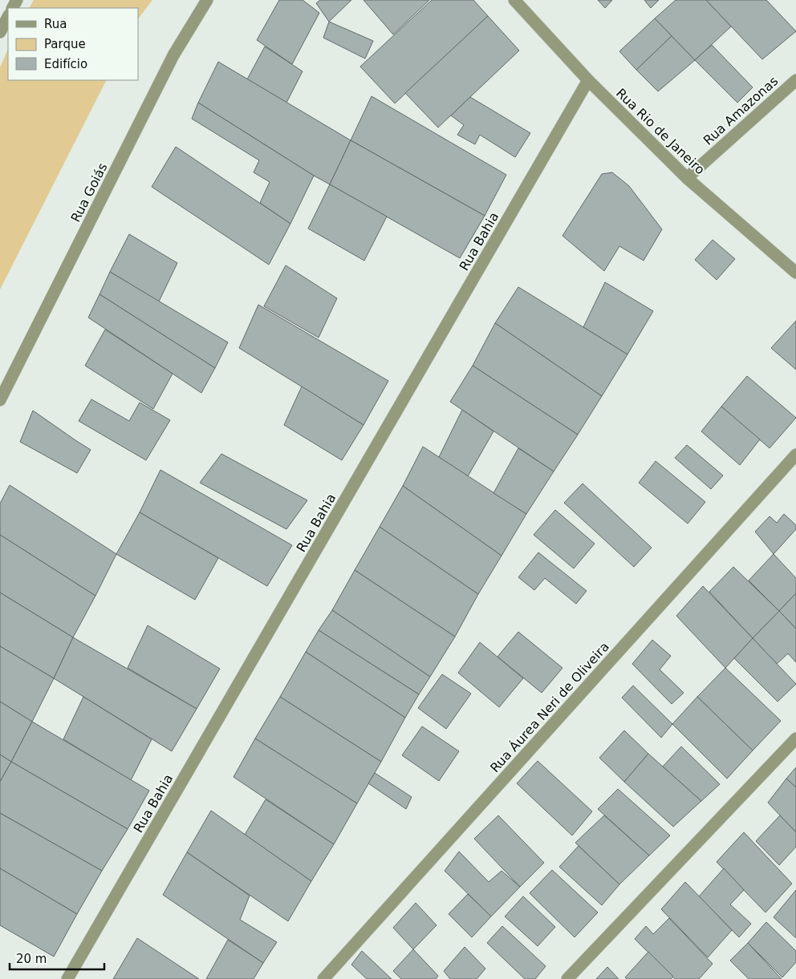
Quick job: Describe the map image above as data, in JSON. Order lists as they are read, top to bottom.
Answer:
{
  "streets": {
    "street": [
      "Rua Amazonas",
      "Rua Rio de Janeiro",
      "Rua Goiás",
      "Rua Bahia",
      "Rua Áurea Neri de Oliveira"
    ]
  },
  "crossings": [
    ["Rua Amazonas", "Rua Rio de Janeiro"],
    ["Rua Rio de Janeiro", "Rua Bahia"]
  ],
  "legend": ["Rua", "Parque", "Edifício"],
  "scale_bar": "20 m"
}
